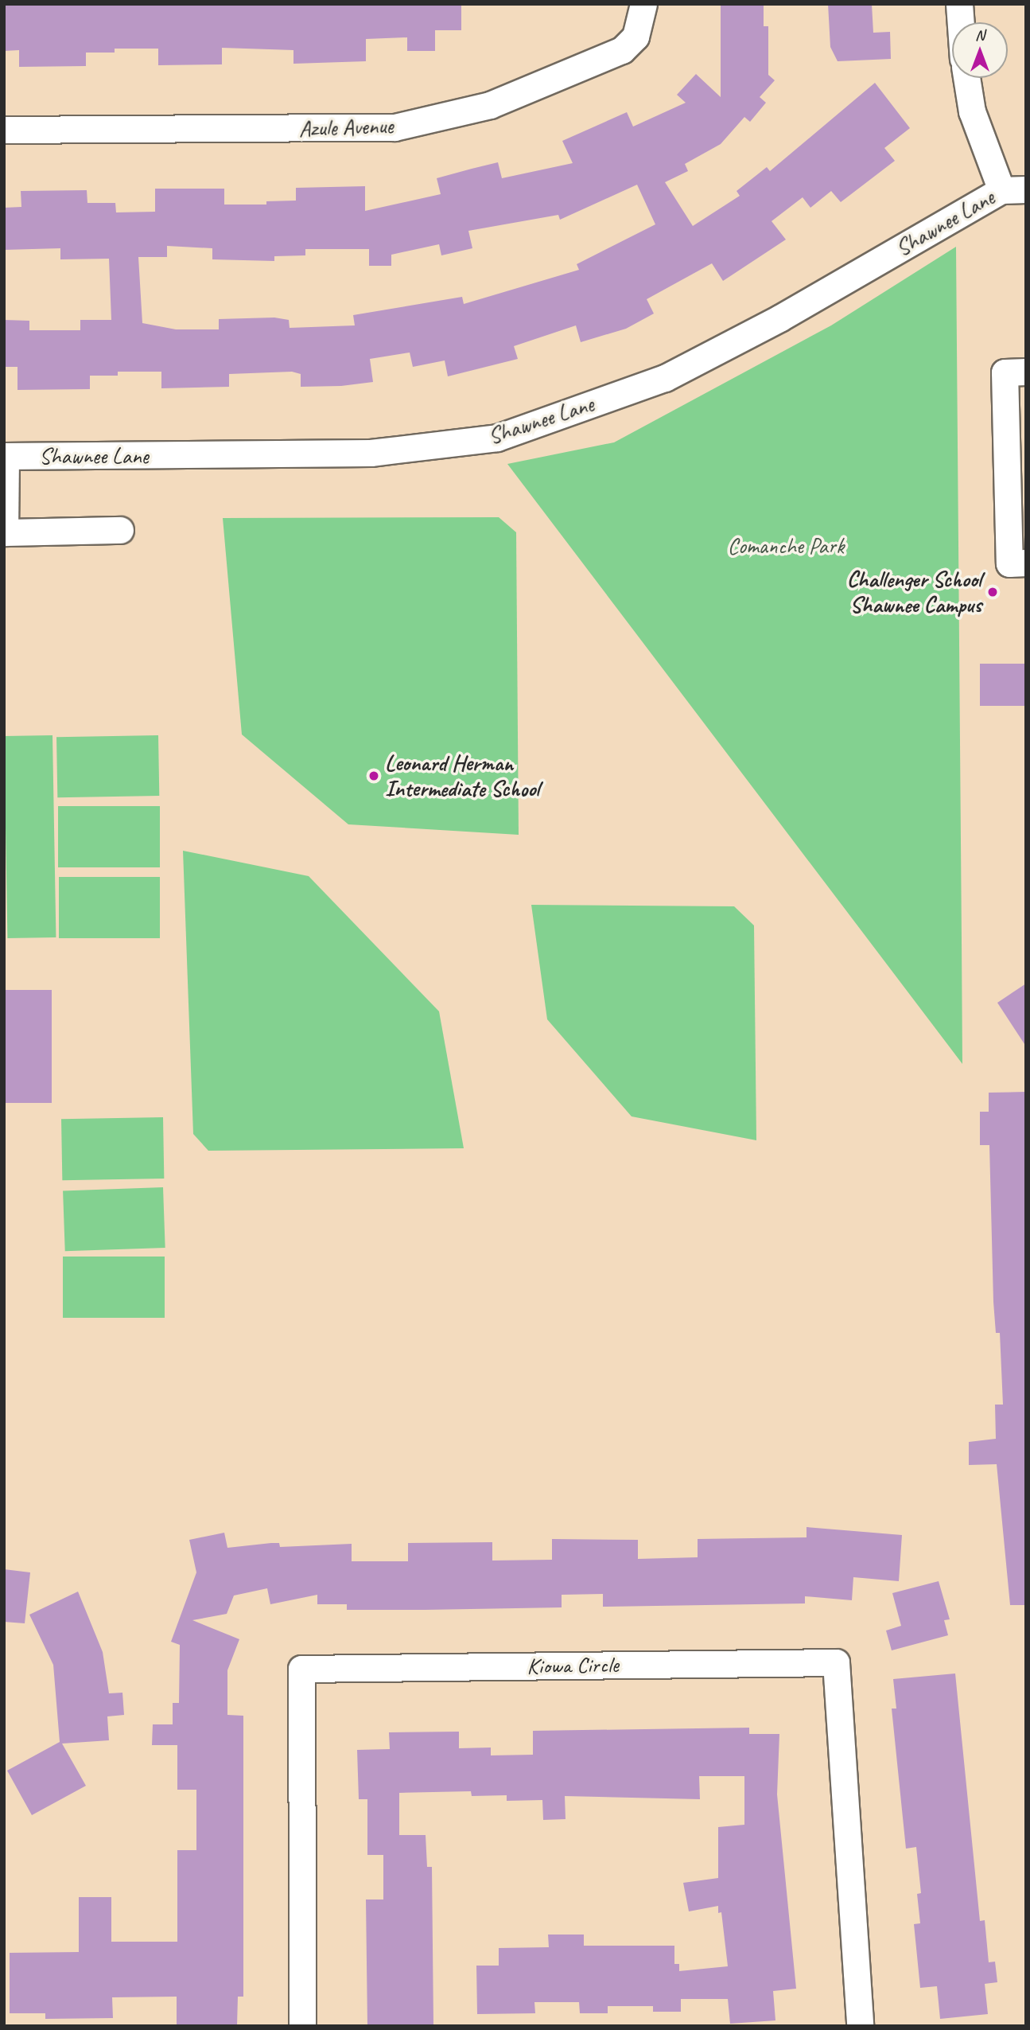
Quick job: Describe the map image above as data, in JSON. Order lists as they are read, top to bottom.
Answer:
{
  "streets": {
    "street": ["Azule Avenue", "Shawnee Lane", "Kiowa Circle"]
  },
  "parks": ["Comanche Park"],
  "places": ["Challenger School Shawnee Campus", "Leonard Herman Intermediate School"],
  "north": "top"
}
